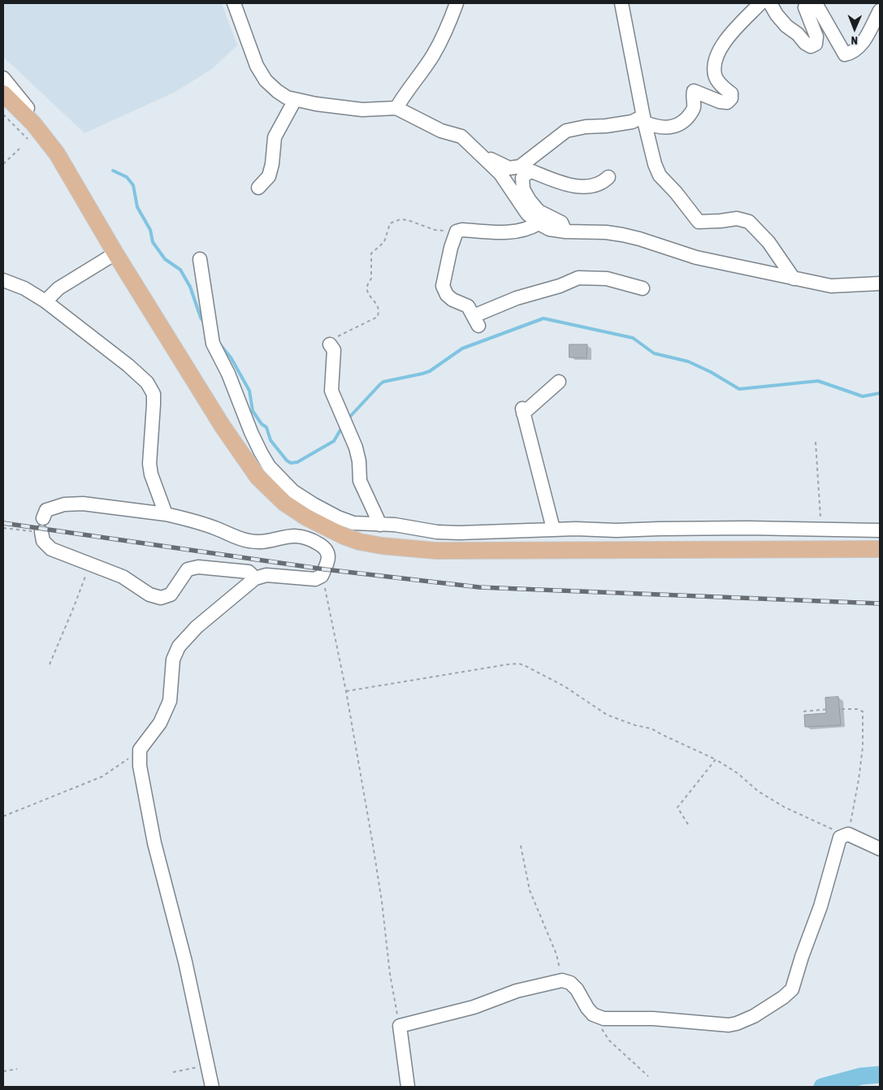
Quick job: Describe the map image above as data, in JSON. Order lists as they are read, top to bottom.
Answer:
{
  "north": "bottom"
}
